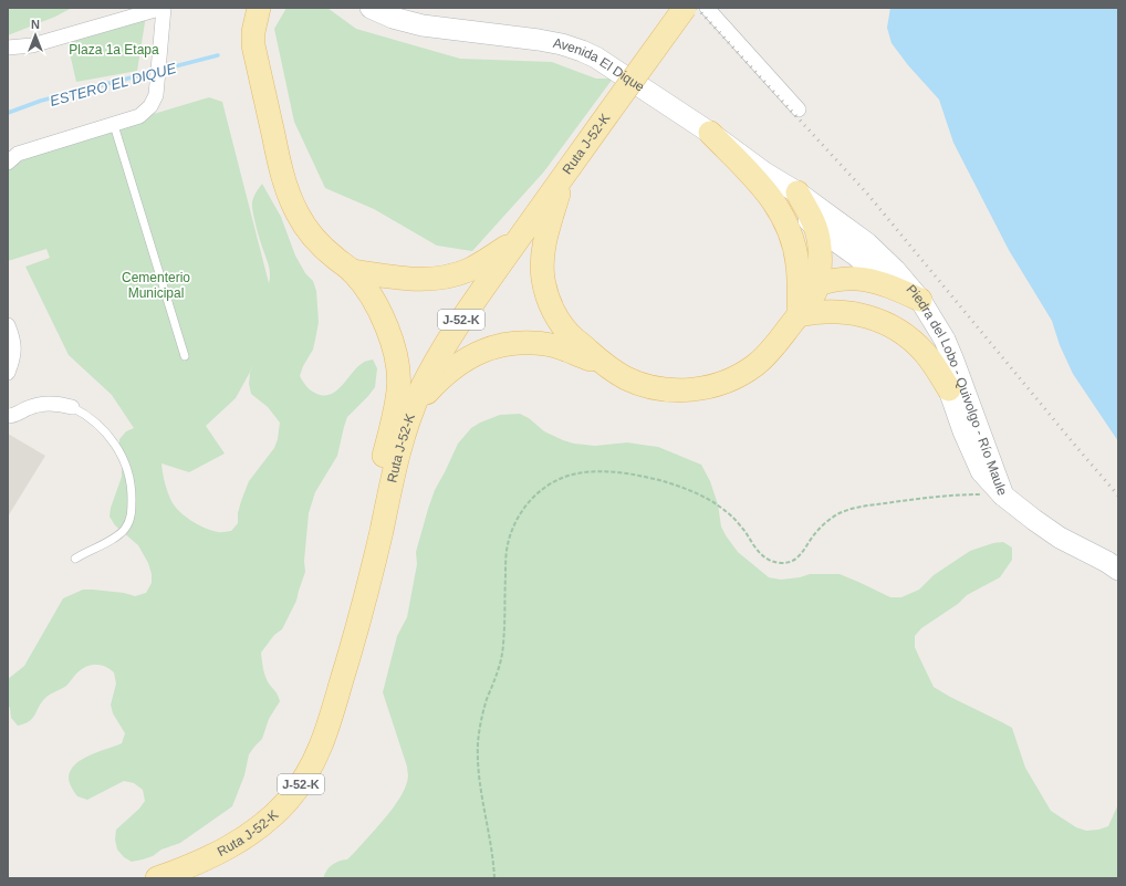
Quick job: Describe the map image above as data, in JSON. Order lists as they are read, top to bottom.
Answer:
{
  "streets": {
    "main road": ["Ruta J-52-K", "J-52-K"],
    "street": ["Avenida El Dique", "Piedra del Lobo - Quivolgo - Río Maule"]
  },
  "crossings": [
    ["Avenida El Dique", "Piedra del Lobo - Quivolgo - Río Maule"]
  ],
  "water": ["ESTERO EL DIQUE"],
  "parks": ["Plaza 1a Etapa", "Cementerio Municipal"],
  "north": "top"
}
